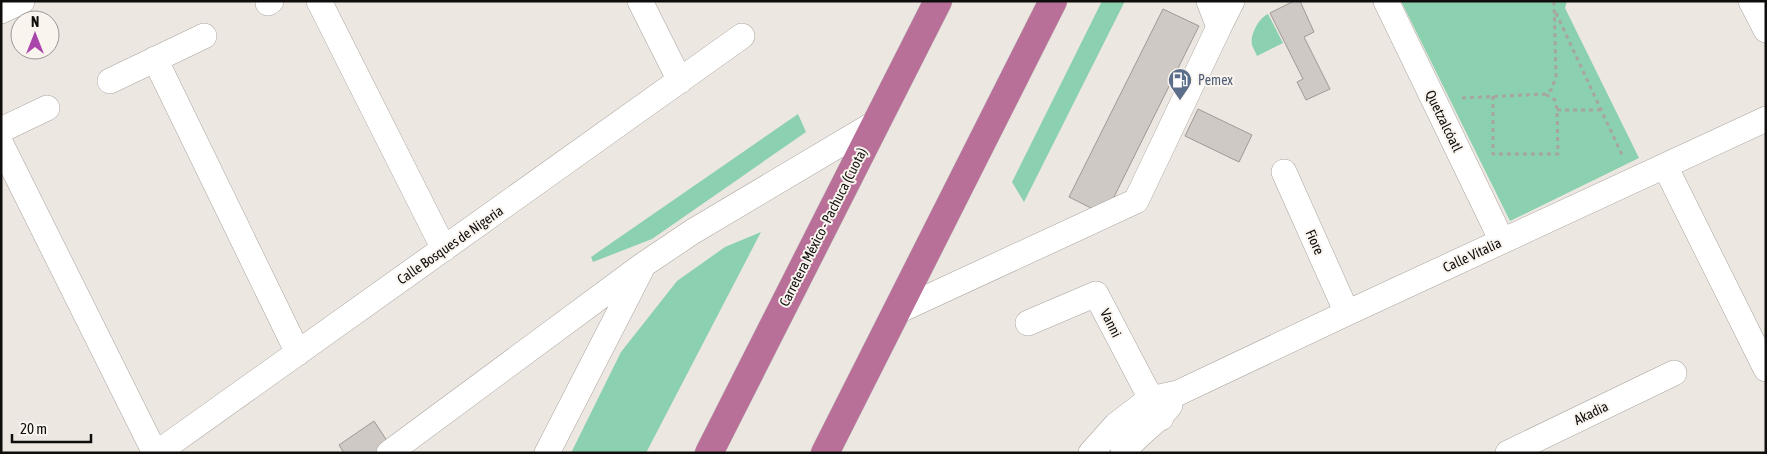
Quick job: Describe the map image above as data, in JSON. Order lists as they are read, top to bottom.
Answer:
{
  "streets": {
    "highway": ["Carretera México - Pachuca (Cuota)"],
    "street": [
      "Quetzalcóatl",
      "Fiore",
      "Calle Bosques de Nigeria",
      "Calle Vitalia",
      "Vanni",
      "Akadia"
    ]
  },
  "crossings": [
    ["Quetzalcóatl", "Calle Vitalia"],
    ["Fiore", "Calle Vitalia"],
    ["Calle Vitalia", "Vanni"]
  ],
  "places": {
    "fuel station": ["Pemex"]
  },
  "scale_bar": "20 m",
  "north": "top"
}
